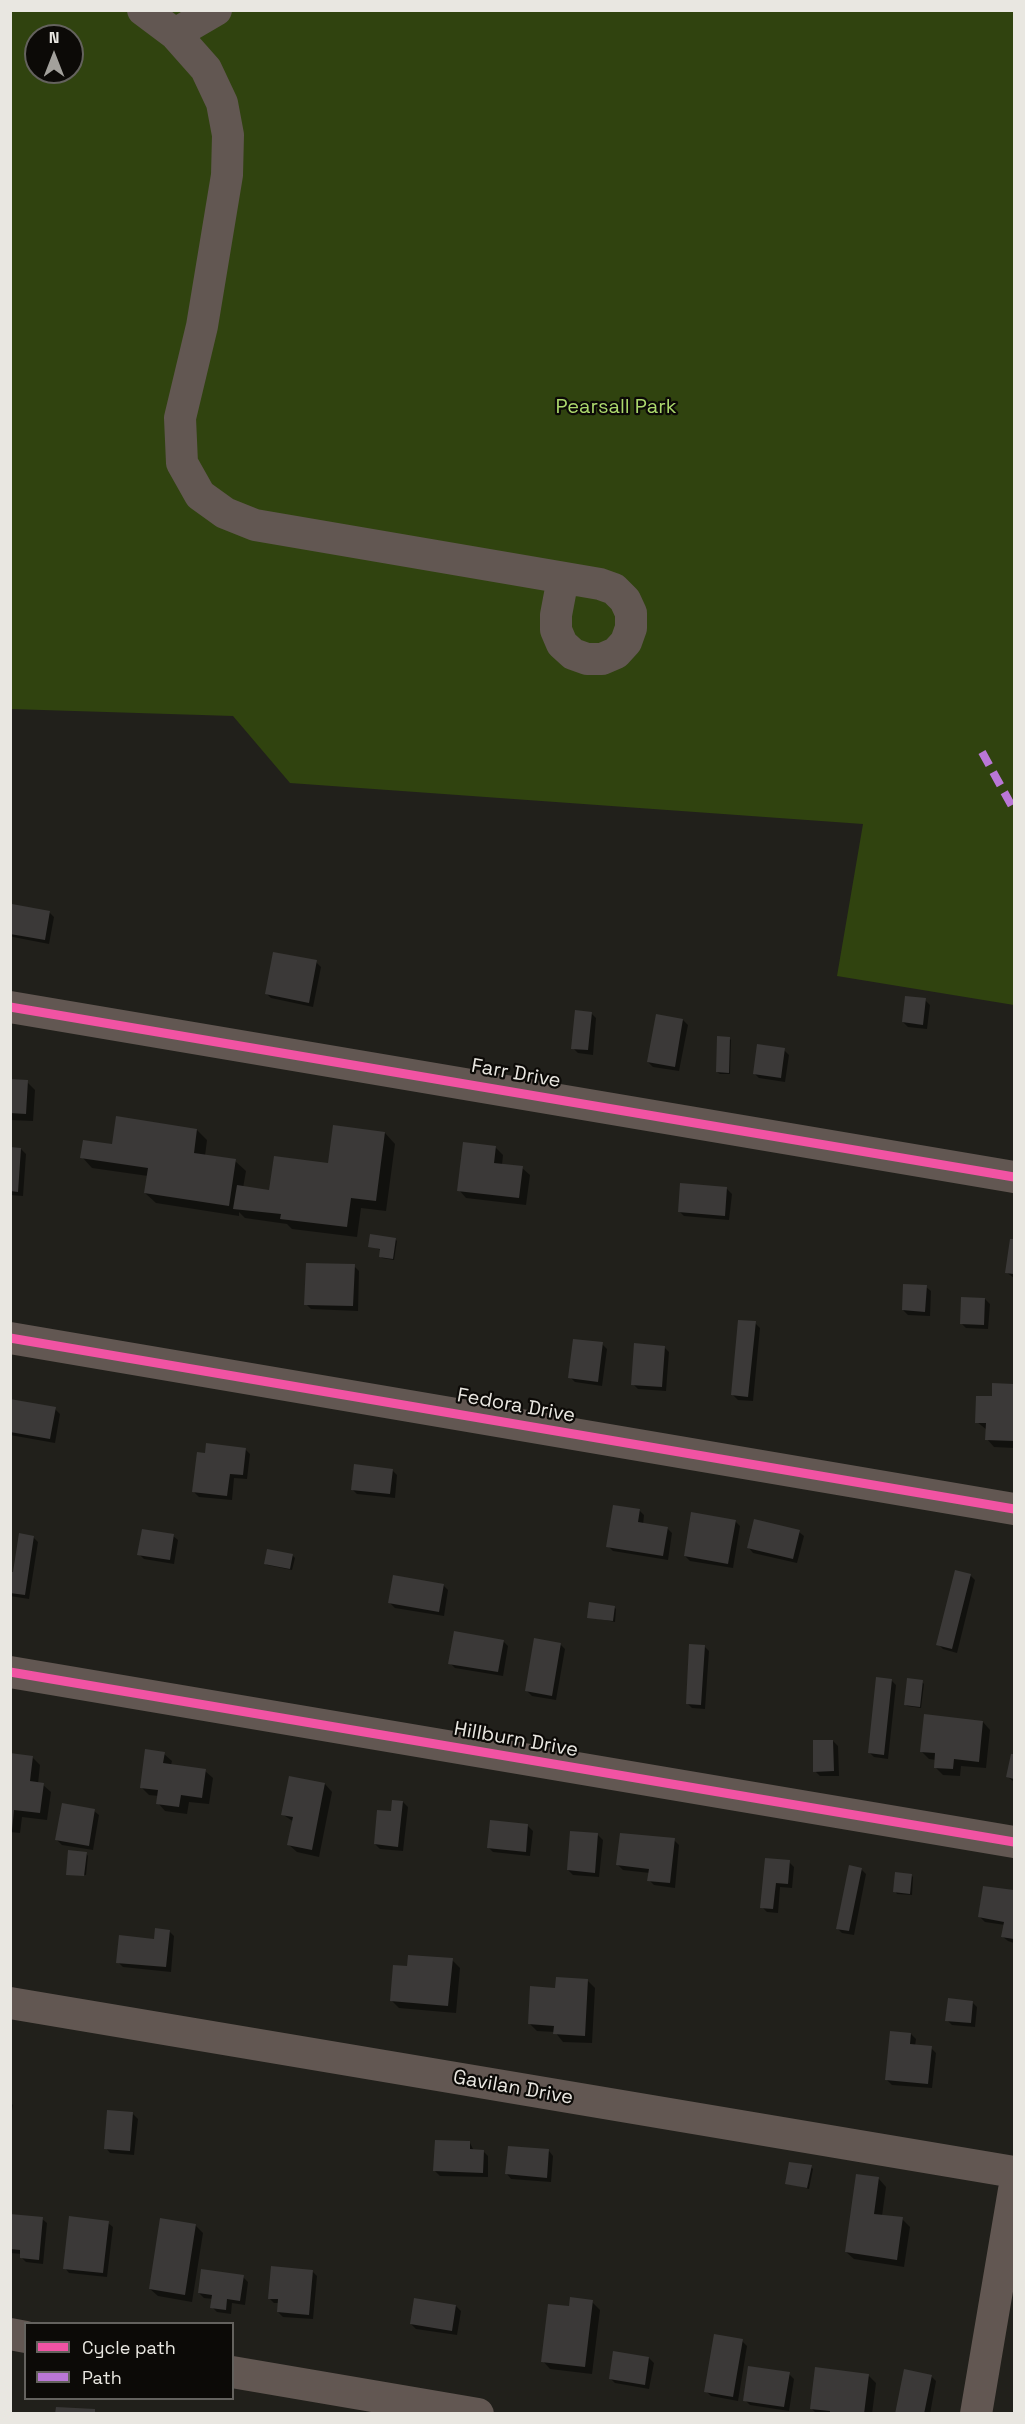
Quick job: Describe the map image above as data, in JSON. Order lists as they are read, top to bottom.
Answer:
{
  "streets": {
    "street": [
      "Farr Drive",
      "Fedora Drive",
      "Hillburn Drive",
      "Gavilan Drive"
    ]
  },
  "parks": ["Pearsall Park"],
  "legend": ["Cycle path", "Path"],
  "north": "top"
}
